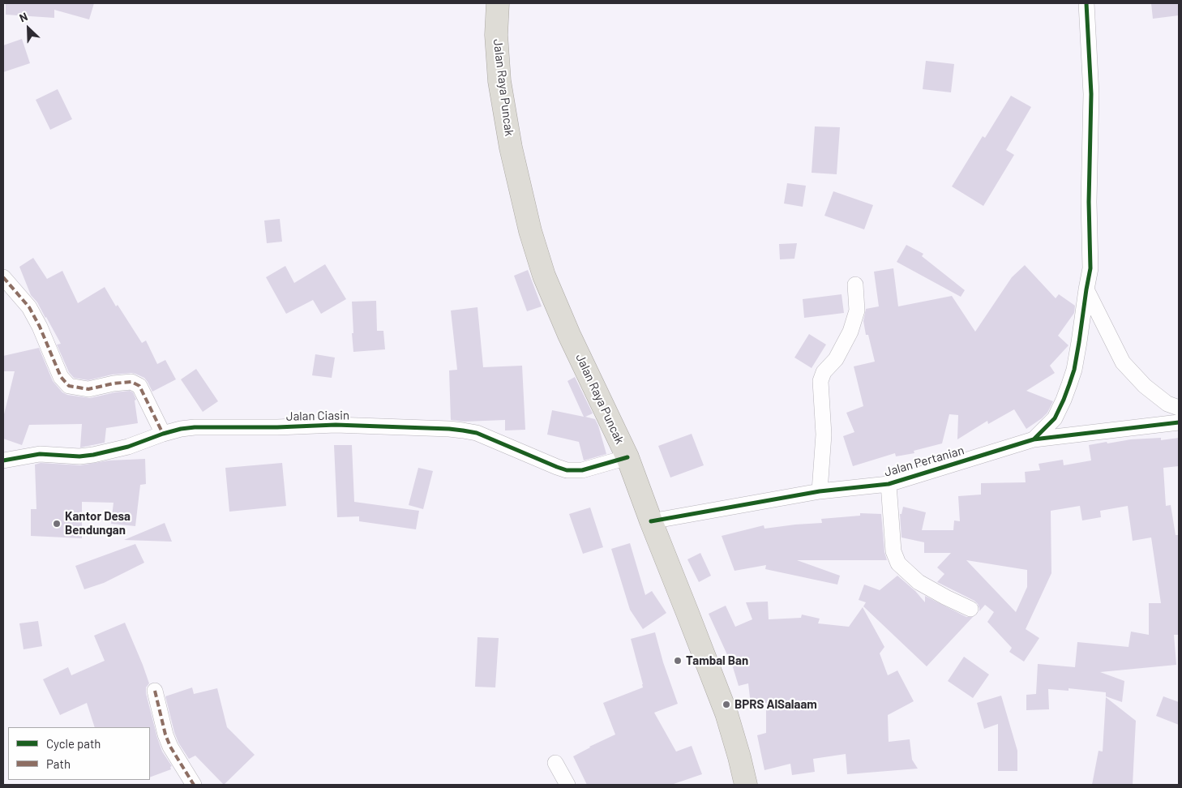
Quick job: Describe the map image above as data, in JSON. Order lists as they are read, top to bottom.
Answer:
{
  "streets": {
    "highway": ["Jalan Raya Puncak"],
    "street": ["Jalan Ciasin", "Jalan Pertanian"]
  },
  "crossings": [
    ["Jalan Raya Puncak", "Jalan Ciasin"],
    ["Jalan Raya Puncak", "Jalan Pertanian"]
  ],
  "places": ["Kantor Desa Bendungan", "Tambal Ban", "BPRS AlSalaam"],
  "legend": ["Cycle path", "Path"],
  "north": "top left"
}
